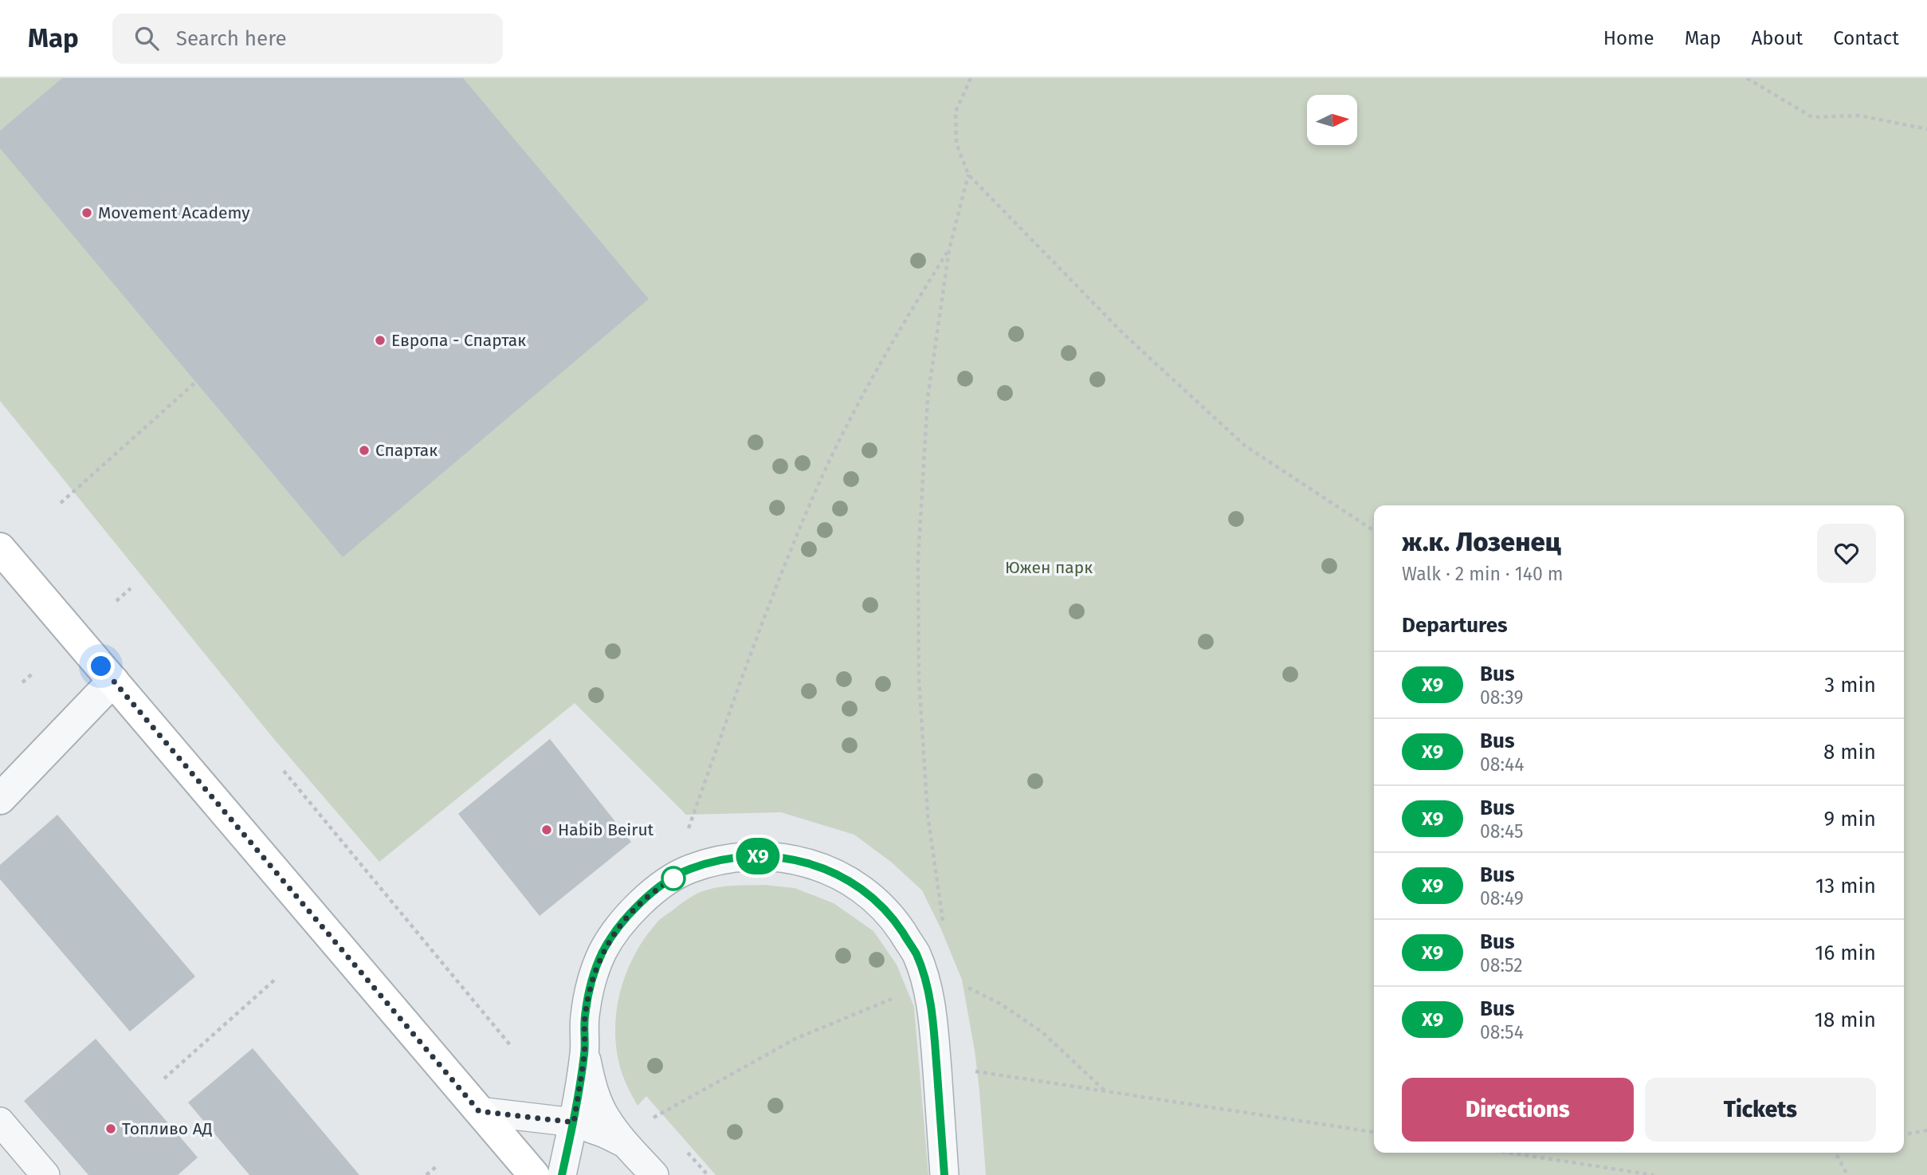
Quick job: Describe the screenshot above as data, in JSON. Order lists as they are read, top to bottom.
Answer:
{
  "parks": ["Южен парк"],
  "places": [
    "Movement Academy",
    "Европа - Спартак",
    "Спартак",
    "Habib Beirut",
    "Топливо АД"
  ],
  "lines": ["bus line Х9"],
  "north": "right",
  "page": {
    "header": "Map",
    "search": "Search here",
    "nav": [
      "Home",
      "Map",
      "About",
      "Contact"
    ],
    "on_map": "Х9",
    "heading": [
      ["ж.к. Лозенец", "Walk · 2 min · 140 m"],
      "Departures"
    ],
    "list": [
      {
        "mark": "Х9",
        "name": "Bus",
        "note": "08:39",
        "value": "3 min"
      },
      {
        "mark": "Х9",
        "name": "Bus",
        "note": "08:44",
        "value": "8 min"
      },
      {
        "mark": "Х9",
        "name": "Bus",
        "note": "08:45",
        "value": "9 min"
      },
      {
        "mark": "Х9",
        "name": "Bus",
        "note": "08:49",
        "value": "13 min"
      },
      {
        "mark": "Х9",
        "name": "Bus",
        "note": "08:52",
        "value": "16 min"
      },
      {
        "mark": "Х9",
        "name": "Bus",
        "note": "08:54",
        "value": "18 min"
      }
    ],
    "buttons": ["Directions", "Tickets"]
  }
}
